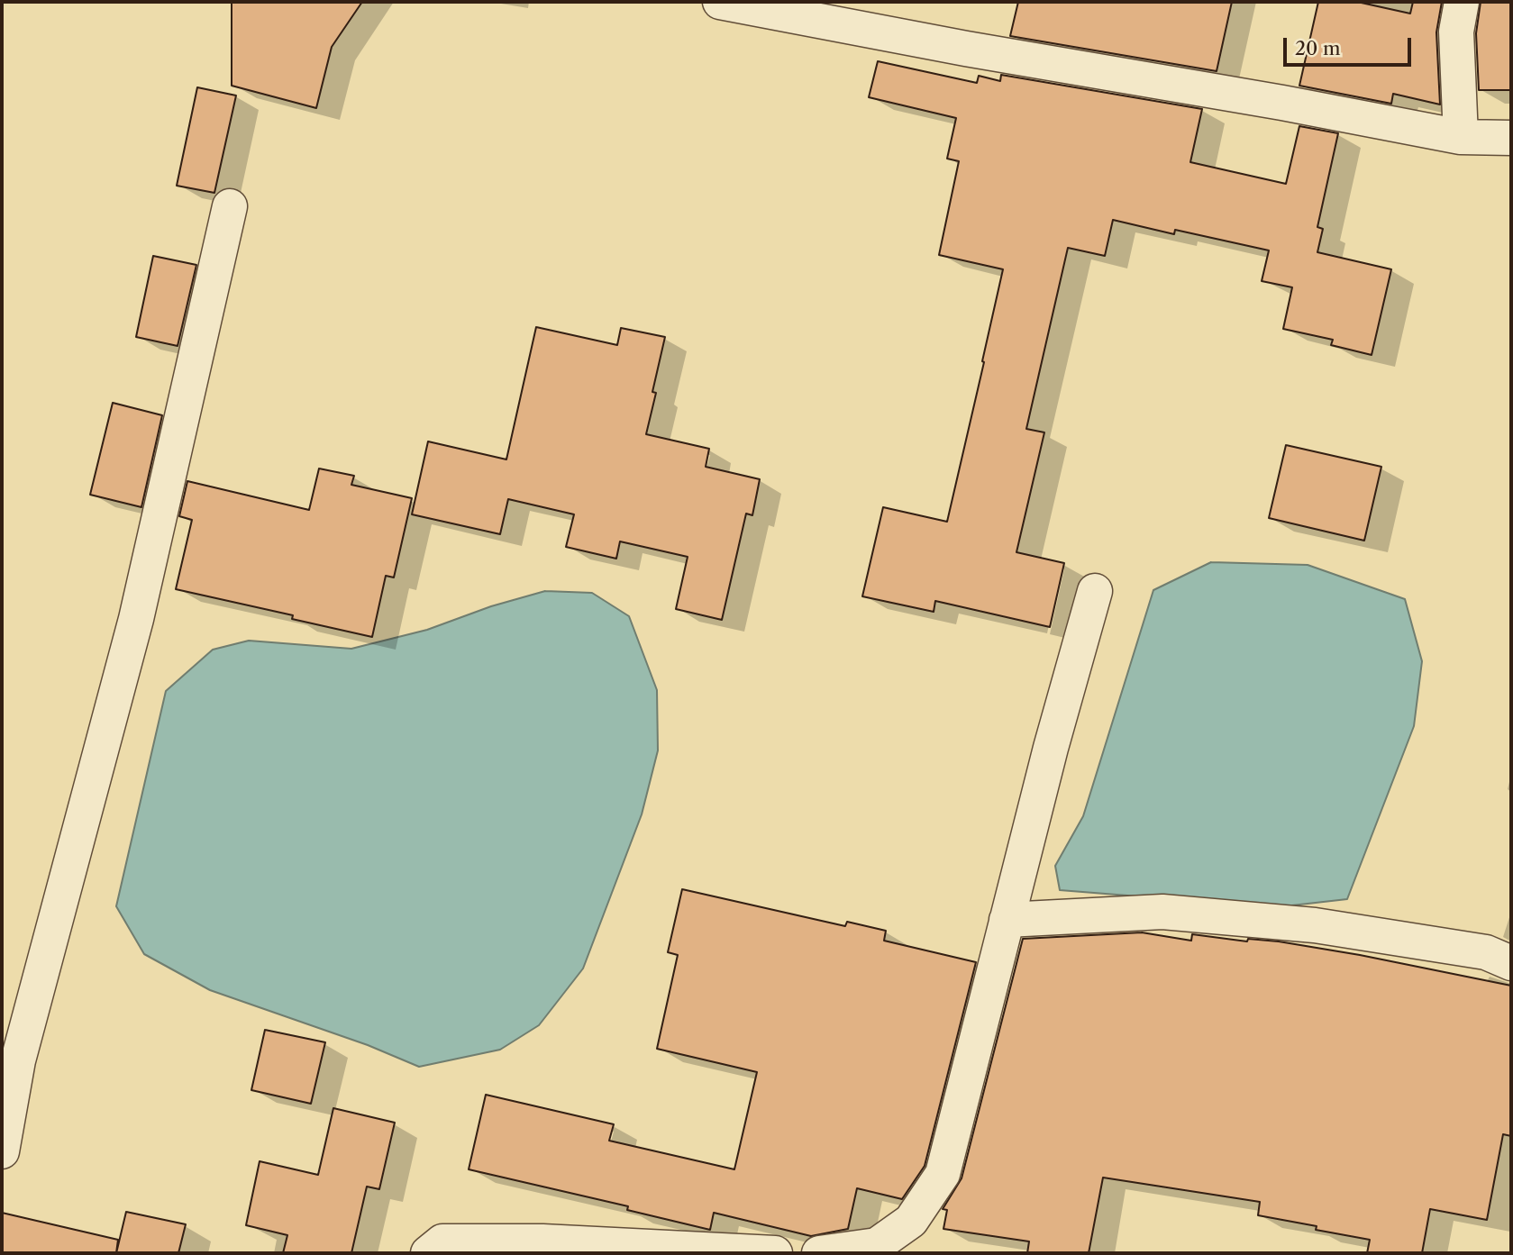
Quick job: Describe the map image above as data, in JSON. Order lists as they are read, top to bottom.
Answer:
{
  "scale_bar": "20 m"
}
